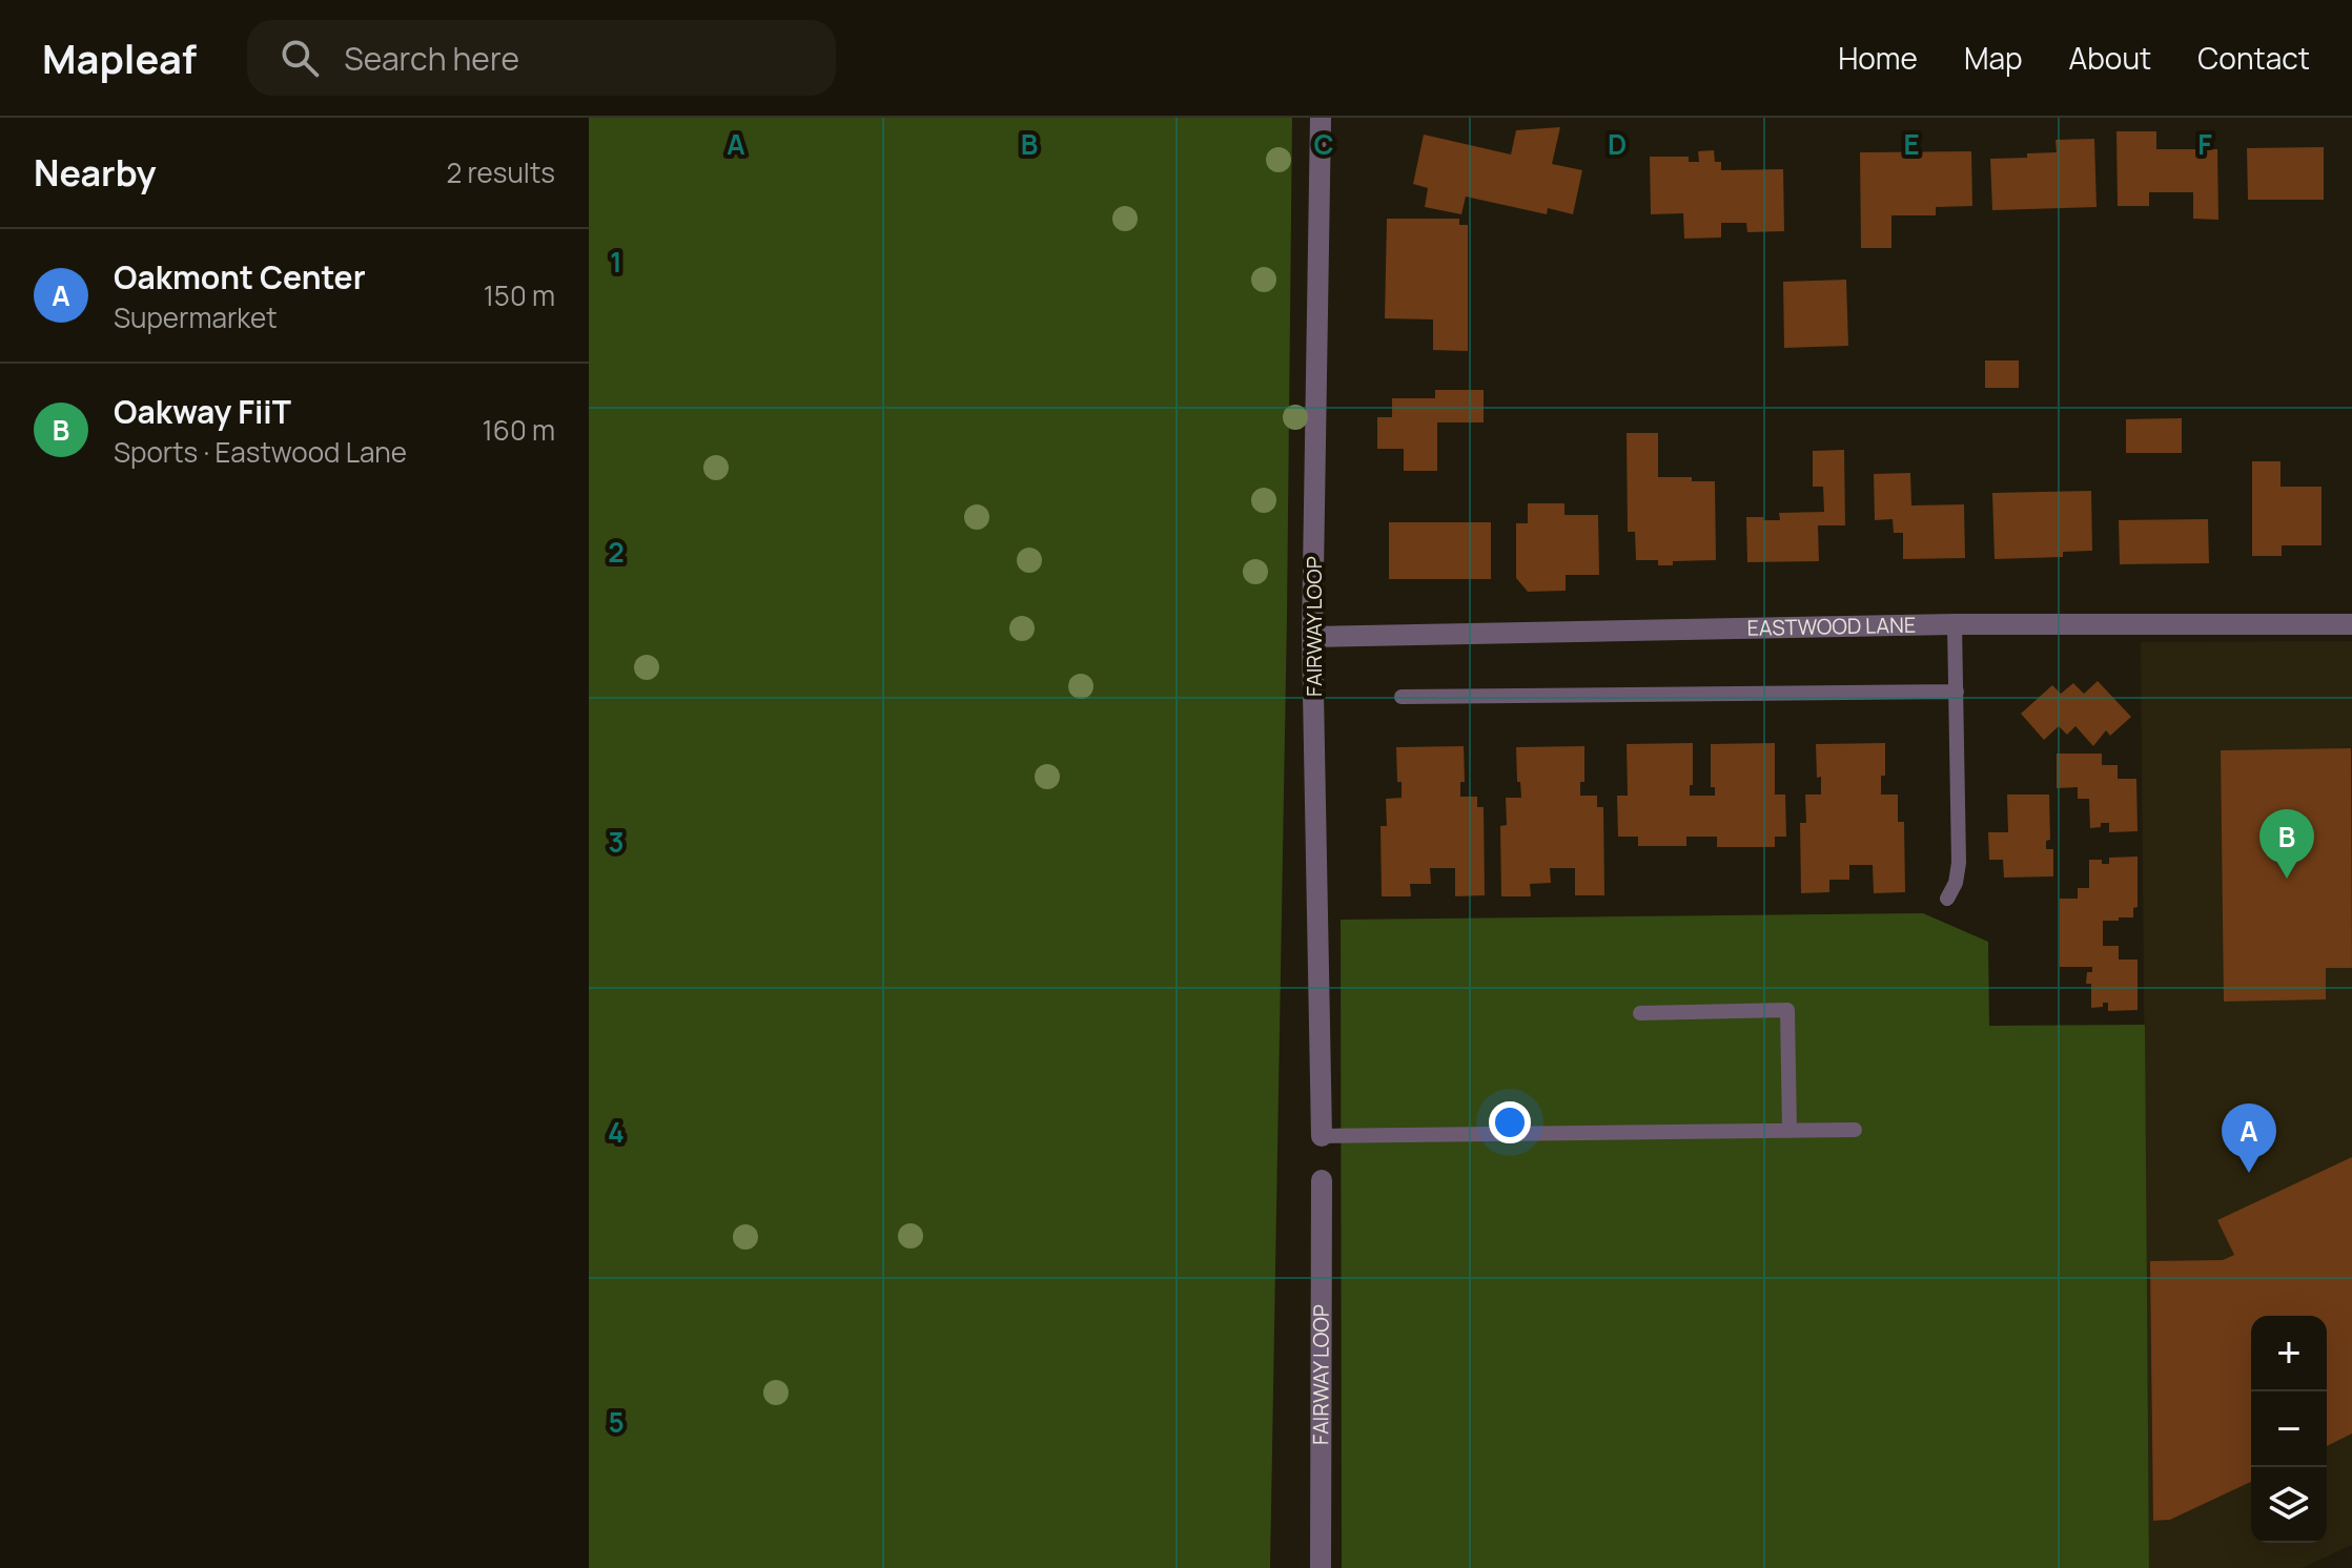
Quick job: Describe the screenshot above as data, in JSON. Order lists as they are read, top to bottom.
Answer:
{
  "streets": {
    "street": ["FAIRWAY LOOP", "EASTWOOD LANE"]
  },
  "crossings": [
    ["FAIRWAY LOOP", "EASTWOOD LANE"]
  ],
  "page": {
    "header": "Mapleaf",
    "search": "Search here",
    "nav": [
      "Home",
      "Map",
      "About",
      "Contact"
    ],
    "heading": ["Nearby", "2 results"],
    "list": [
      {
        "mark": "A",
        "name": "Oakmont Center",
        "note": "Supermarket",
        "value": "150 m"
      },
      {
        "mark": "B",
        "name": "Oakway FiiT",
        "note": "Sports · Eastwood Lane",
        "value": "160 m"
      }
    ],
    "pins": ["B", "A"],
    "map_buttons": ["+", "−"]
  },
  "grid": {
    "columns": [
      "A",
      "B",
      "C",
      "D",
      "E",
      "F"
    ],
    "rows": [
      "1",
      "2",
      "3",
      "4",
      "5"
    ]
  }
}
